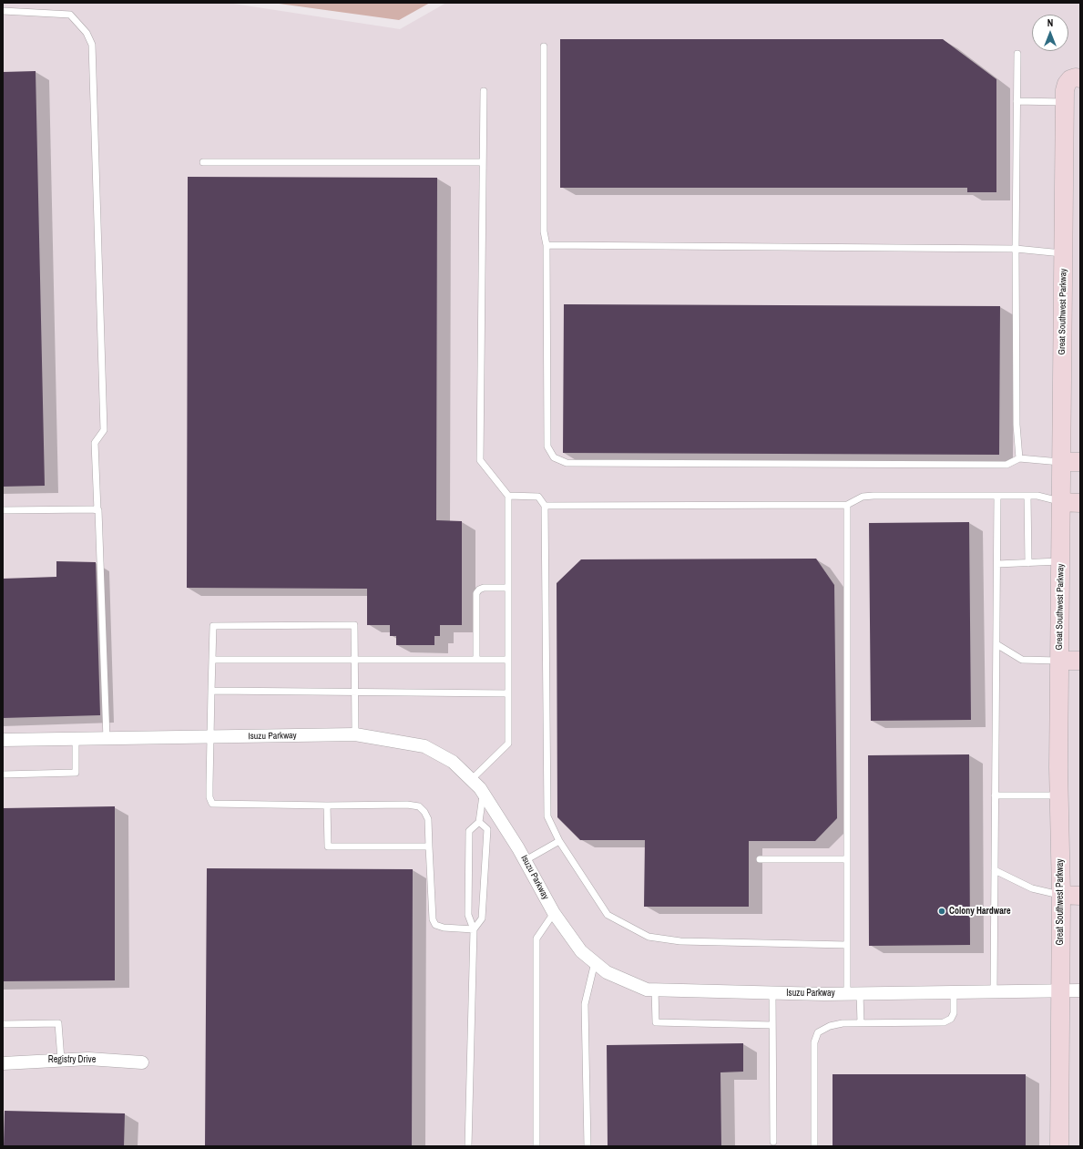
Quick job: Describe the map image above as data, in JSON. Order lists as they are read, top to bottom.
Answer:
{
  "streets": {
    "street": ["Great Southwest Parkway", "Isuzu Parkway", "Registry Drive"]
  },
  "crossings": [
    ["Great Southwest Parkway", "Isuzu Parkway"]
  ],
  "places": ["Colony Hardware"],
  "north": "top"
}
